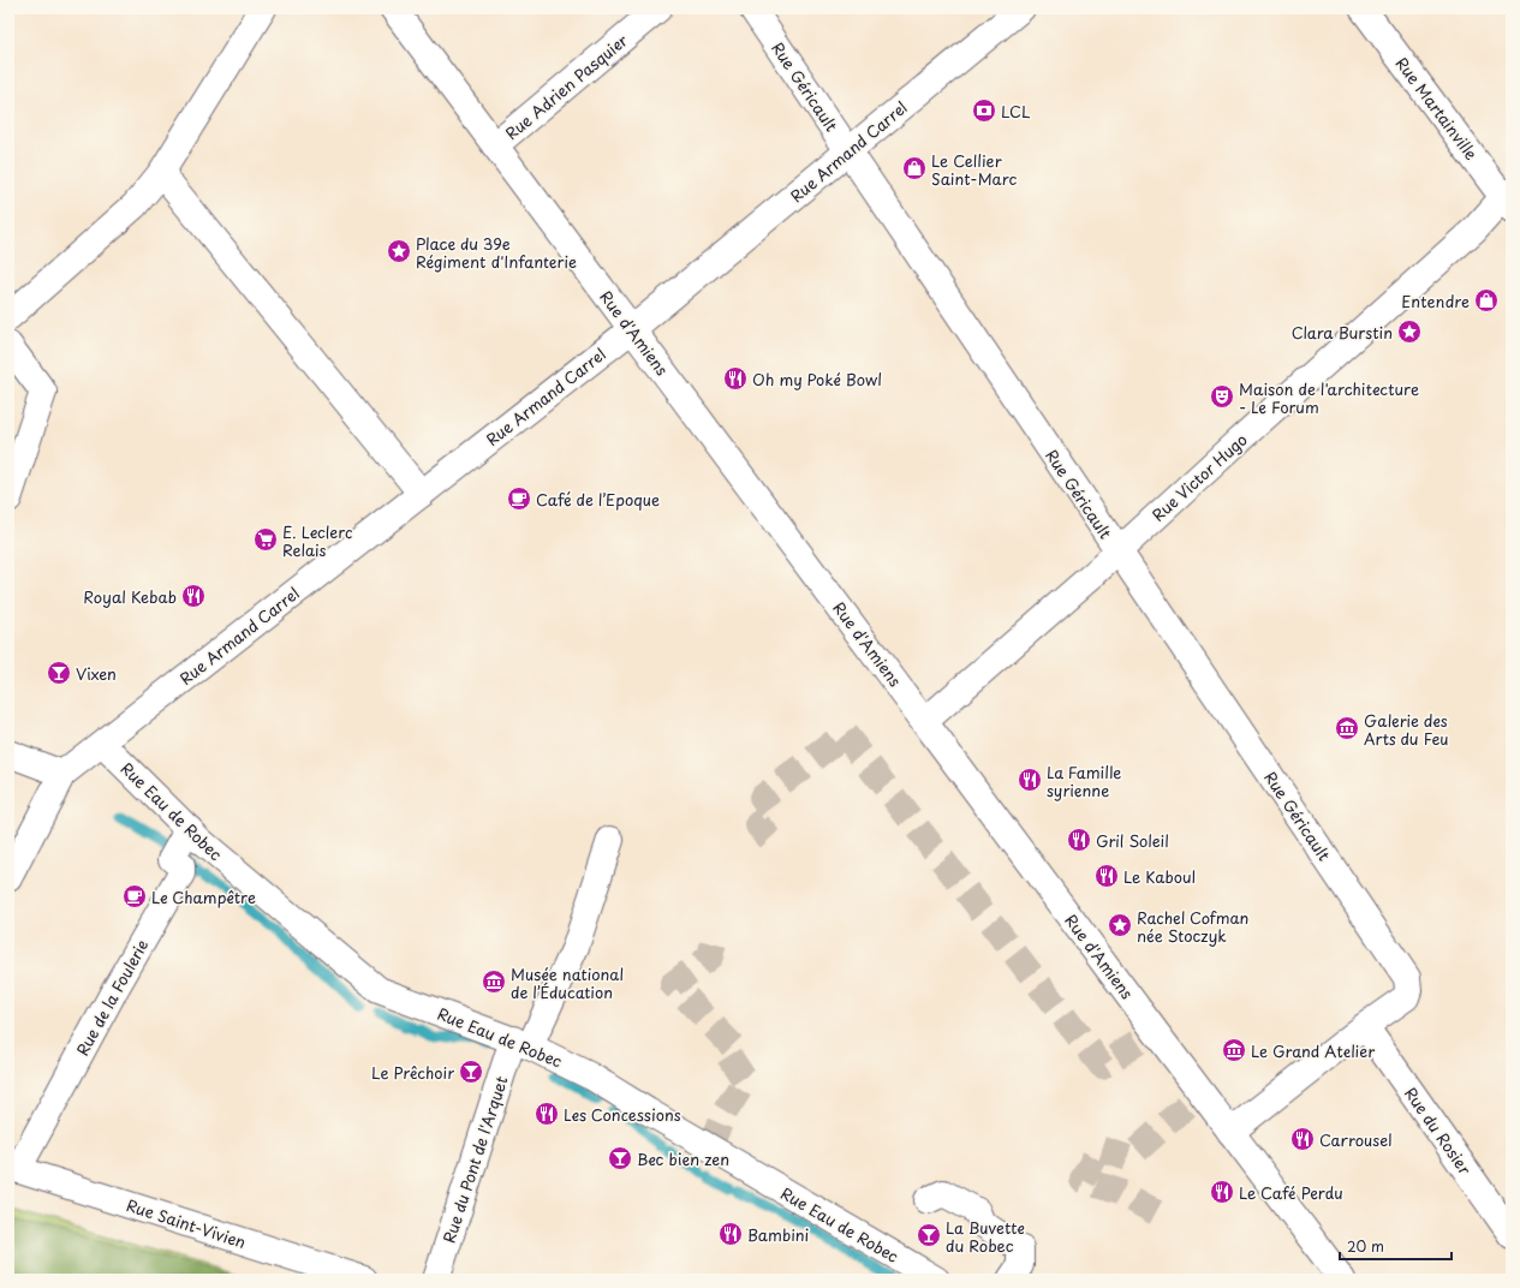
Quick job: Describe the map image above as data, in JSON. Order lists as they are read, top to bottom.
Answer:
{
  "streets": {
    "street": [
      "Rue Adrien Pasquier",
      "Rue Géricault",
      "Rue Martainville",
      "Rue Armand Carrel",
      "Rue d'Amiens",
      "Rue Victor Hugo",
      "Rue Eau de Robec",
      "Rue de la Foulerie",
      "Rue du Rosier",
      "Rue du Pont de l'Arquet",
      "Rue Saint-Vivien"
    ]
  },
  "crossings": [
    ["Rue Adrien Pasquier", "Rue d'Amiens"],
    ["Rue Géricault", "Rue Armand Carrel"],
    ["Rue Géricault", "Rue Victor Hugo"],
    ["Rue Géricault", "Rue du Rosier"],
    ["Rue Martainville", "Rue Victor Hugo"],
    ["Rue Armand Carrel", "Rue d'Amiens"],
    ["Rue Armand Carrel", "Rue Eau de Robec"],
    ["Rue d'Amiens", "Rue Victor Hugo"],
    ["Rue Eau de Robec", "Rue de la Foulerie"],
    ["Rue Eau de Robec", "Rue du Pont de l'Arquet"],
    ["Rue de la Foulerie", "Rue Saint-Vivien"]
  ],
  "places": {
    "bank": ["LCL"],
    "shop": ["Le Cellier Saint-Marc", "Entendre"],
    "place": ["Place du 39e Régiment d'Infanterie", "Clara Burstin", "Rachel Cofman née Stoczyk"],
    "restaurant": [
      "Oh my Poké Bowl",
      "Royal Kebab",
      "La Famille syrienne",
      "Gril Soleil",
      "Le Kaboul",
      "Les Concessions",
      "Carrousel",
      "Le Café Perdu",
      "Bambini"
    ],
    "theatre": ["Maison de l'architecture - Le Forum"],
    "cafe": ["Café de l’Epoque", "Le Champêtre"],
    "supermarket": ["E. Leclerc Relais"],
    "bar": [
      "Vixen",
      "Le Prêchoir",
      "Bec bien zen",
      "La Buvette du Robec"
    ],
    "museum": ["Galerie des Arts du Feu", "Musée national de l’Éducation", "Le Grand Atelier"]
  },
  "scale_bar": "20 m"
}
